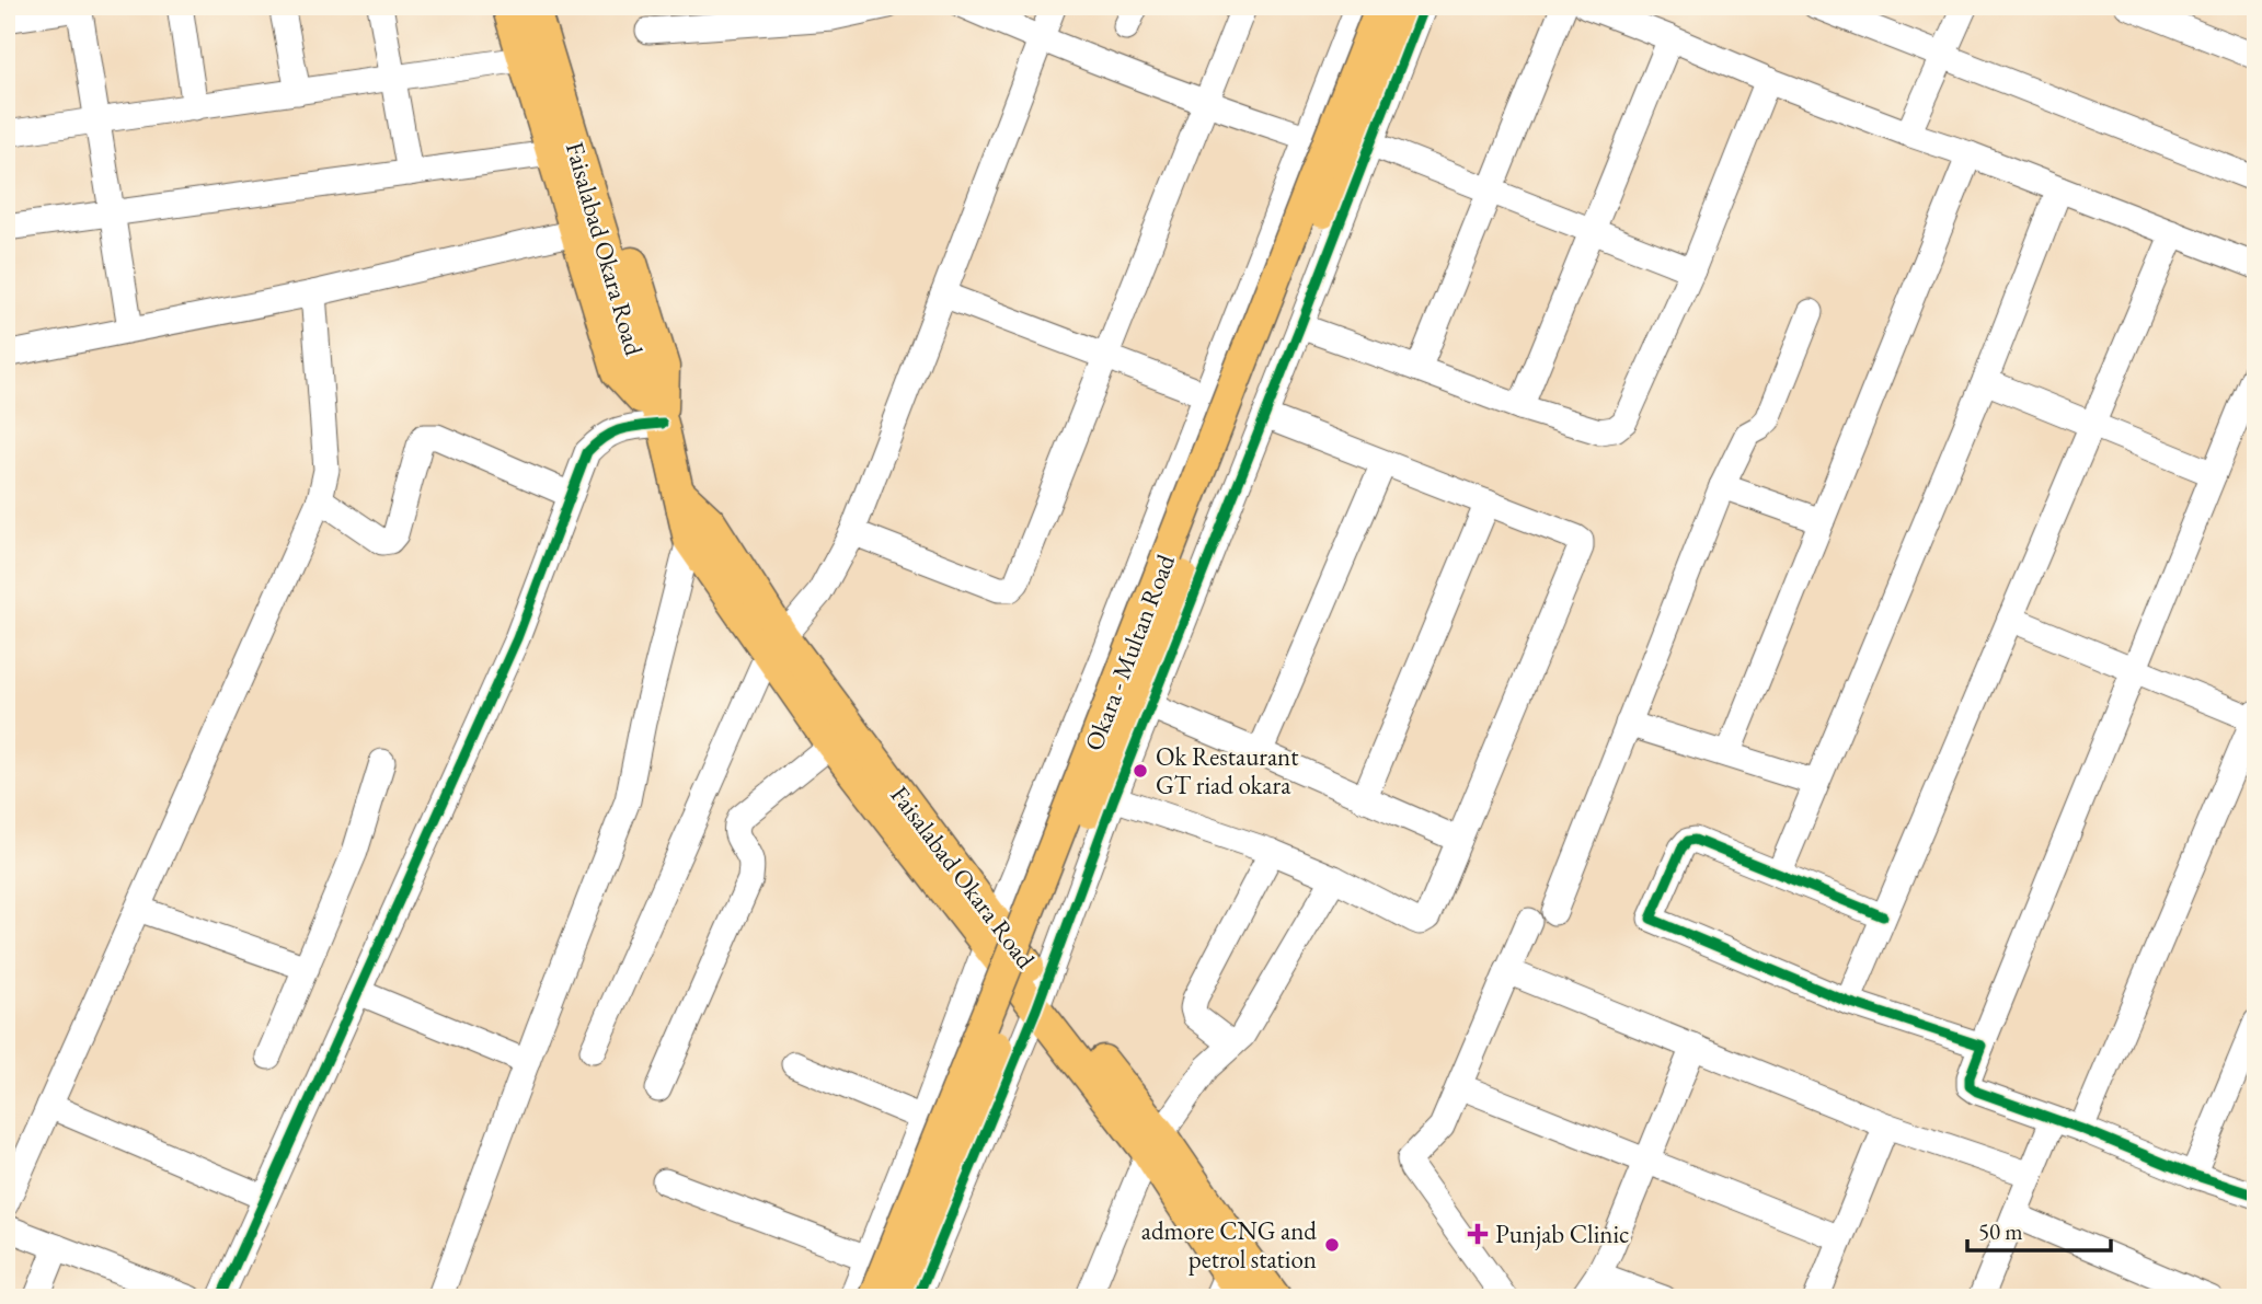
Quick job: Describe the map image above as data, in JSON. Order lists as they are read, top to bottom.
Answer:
{
  "streets": {
    "main road": ["Faisalabad Okara Road", "Okara - Multan Road"]
  },
  "places": {
    "other": ["Ok Restaurant GT riad okara", "admore CNG and petrol station"],
    "health": ["Punjab Clinic"]
  },
  "scale_bar": "50 m"
}
